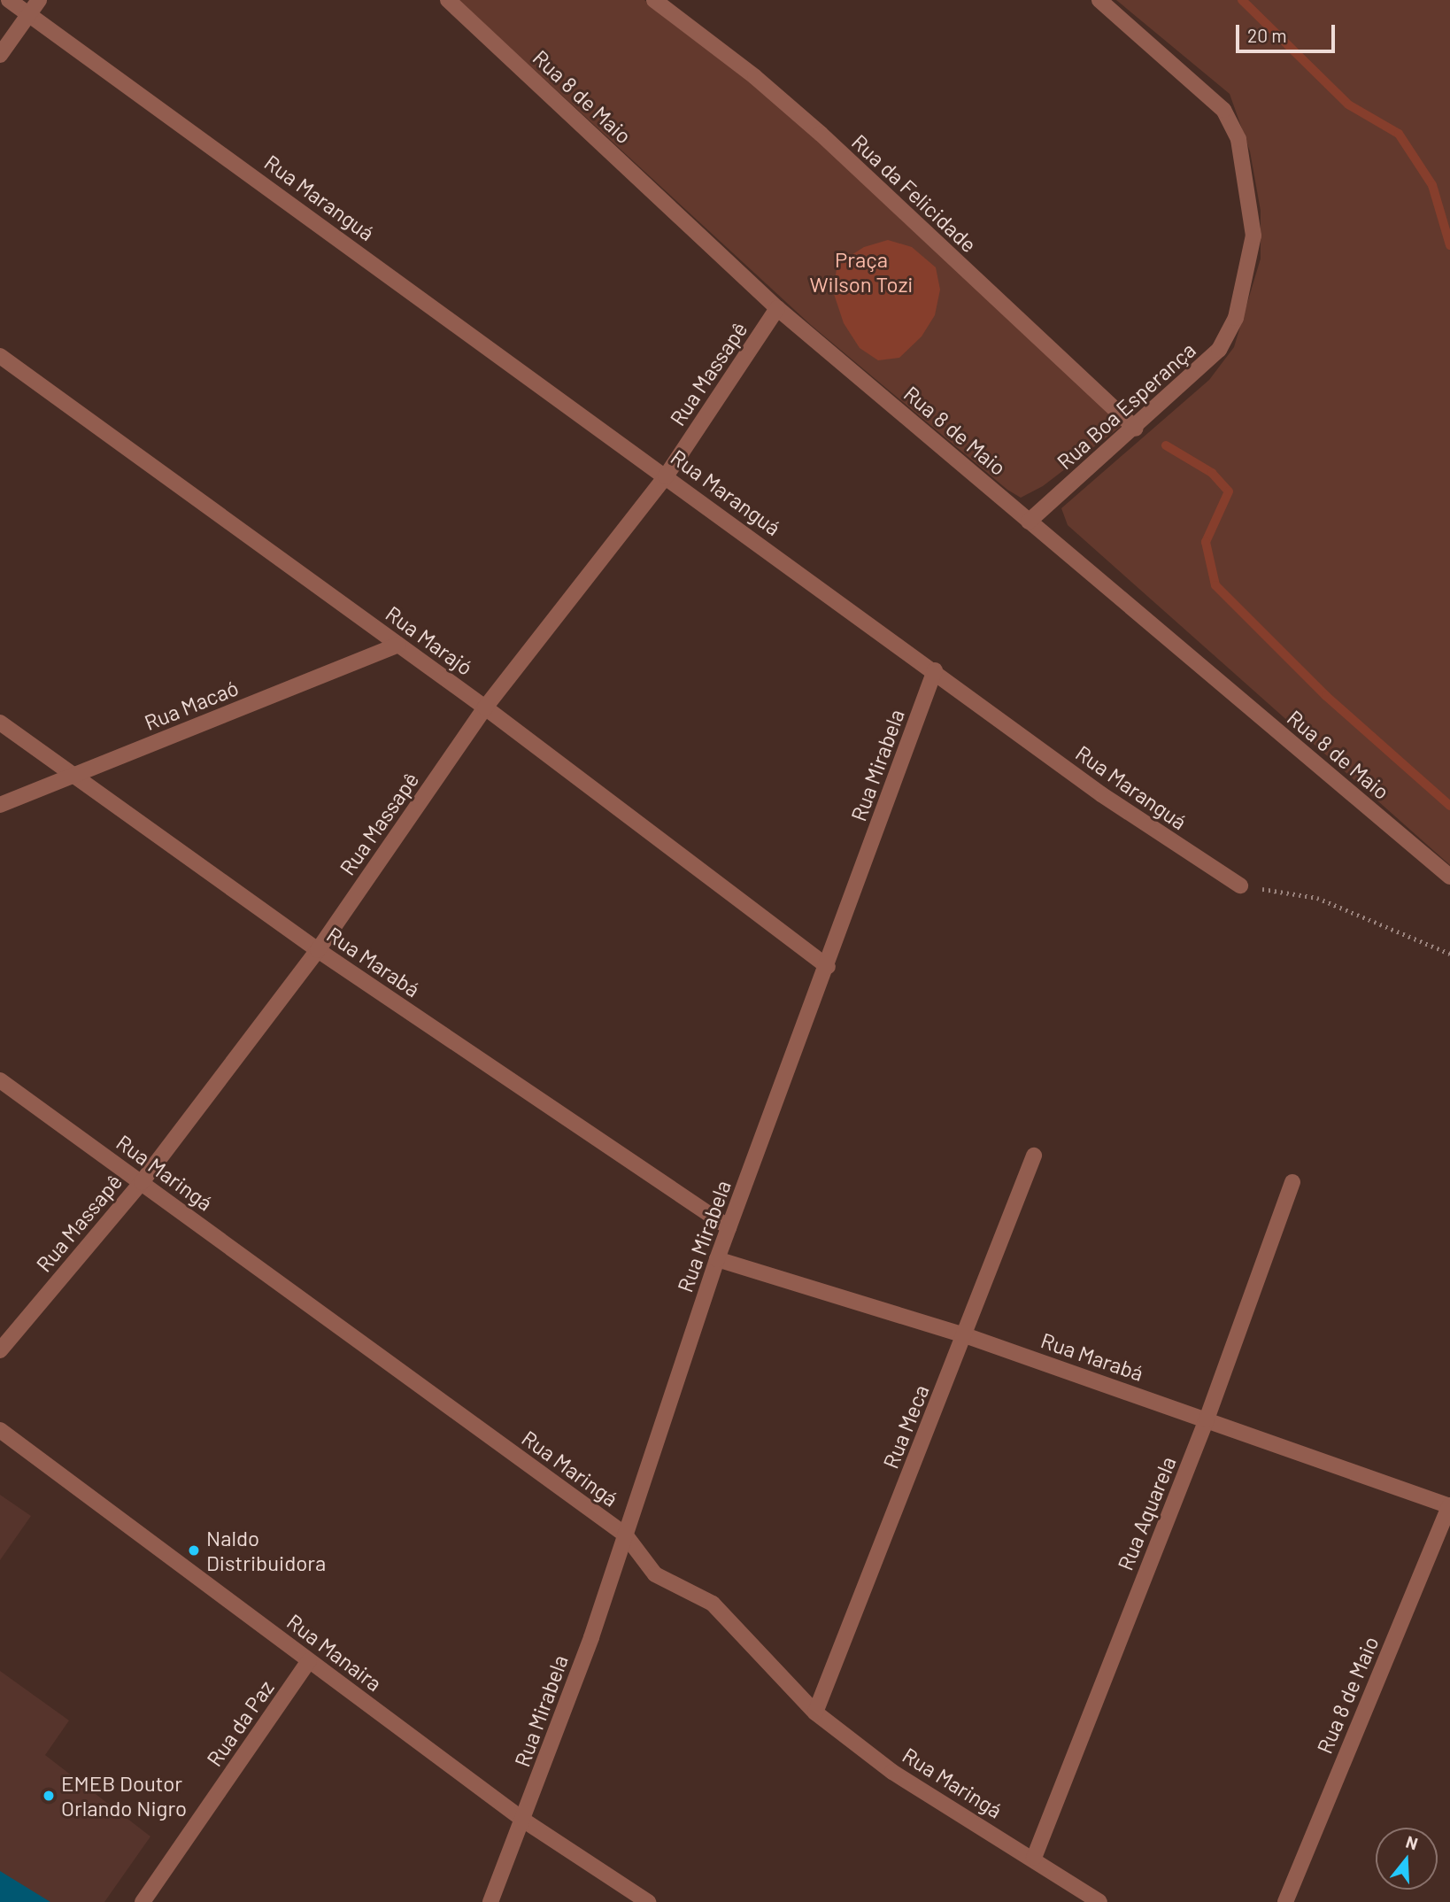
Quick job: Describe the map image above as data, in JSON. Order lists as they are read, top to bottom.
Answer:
{
  "streets": {
    "street": [
      "Rua 8 de Maio",
      "Rua da Felicidade",
      "Rua Maranguá",
      "Rua Massapê",
      "Rua Boa Esperança",
      "Rua Marajó",
      "Rua Macaó",
      "Rua Mirabela",
      "Rua Marabá",
      "Rua Maringá",
      "Rua Meca",
      "Rua Aquarela",
      "Rua Manaira",
      "Rua da Paz"
    ]
  },
  "crossings": [
    ["Rua 8 de Maio", "Rua Massapê"],
    ["Rua 8 de Maio", "Rua Boa Esperança"],
    ["Rua 8 de Maio", "Rua Marabá"],
    ["Rua da Felicidade", "Rua Boa Esperança"],
    ["Rua Maranguá", "Rua Massapê"],
    ["Rua Maranguá", "Rua Mirabela"],
    ["Rua Massapê", "Rua Marajó"],
    ["Rua Massapê", "Rua Marabá"],
    ["Rua Massapê", "Rua Maringá"],
    ["Rua Marajó", "Rua Macaó"],
    ["Rua Marajó", "Rua Mirabela"],
    ["Rua Macaó", "Rua Marabá"],
    ["Rua Mirabela", "Rua Marabá"],
    ["Rua Mirabela", "Rua Maringá"],
    ["Rua Mirabela", "Rua Manaira"],
    ["Rua Marabá", "Rua Meca"],
    ["Rua Marabá", "Rua Aquarela"],
    ["Rua Maringá", "Rua Meca"],
    ["Rua Maringá", "Rua Aquarela"],
    ["Rua Manaira", "Rua da Paz"]
  ],
  "parks": ["Praça Wilson Tozi"],
  "places": ["Naldo Distribuidora", "EMEB Doutor Orlando Nigro"],
  "scale_bar": "20 m",
  "north": "top"
}
